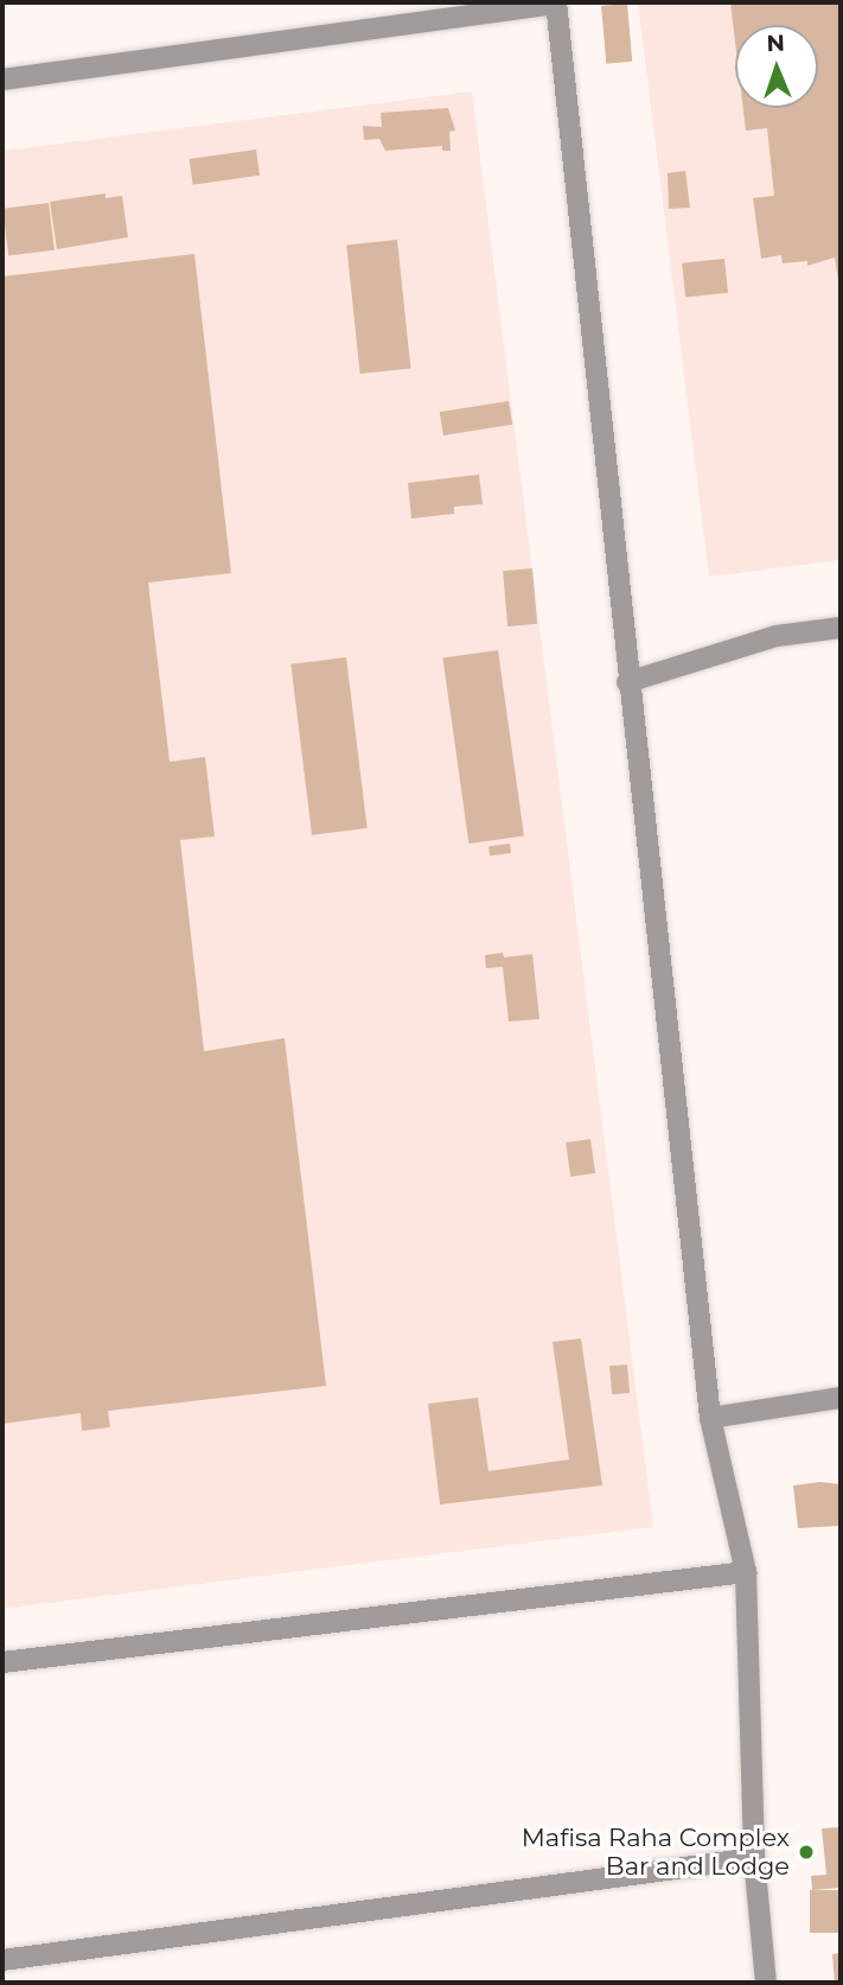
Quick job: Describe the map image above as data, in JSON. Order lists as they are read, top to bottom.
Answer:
{
  "places": ["Mafisa Raha Complex Bar and Lodge"],
  "north": "top"
}
